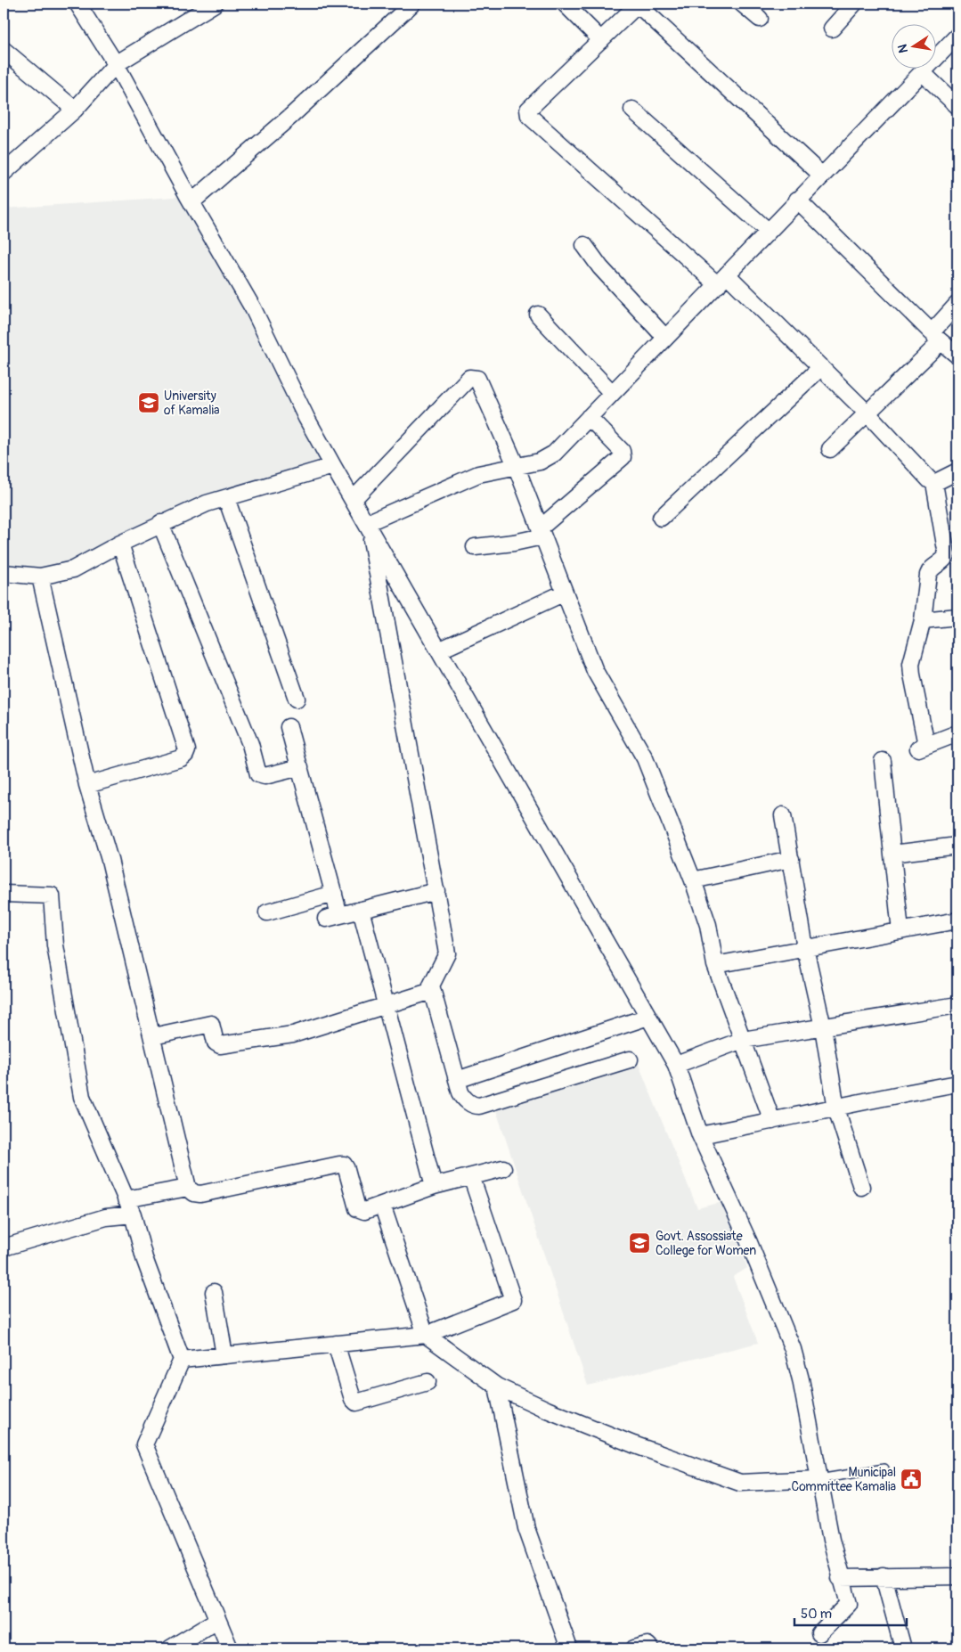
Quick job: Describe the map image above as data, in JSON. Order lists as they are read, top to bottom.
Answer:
{
  "places": {
    "school or university": ["University of Kamalia", "Govt. Assossiate College for Women"],
    "public building": ["Municipal Committee Kamalia"]
  },
  "scale_bar": "50 m",
  "north": "left"
}
